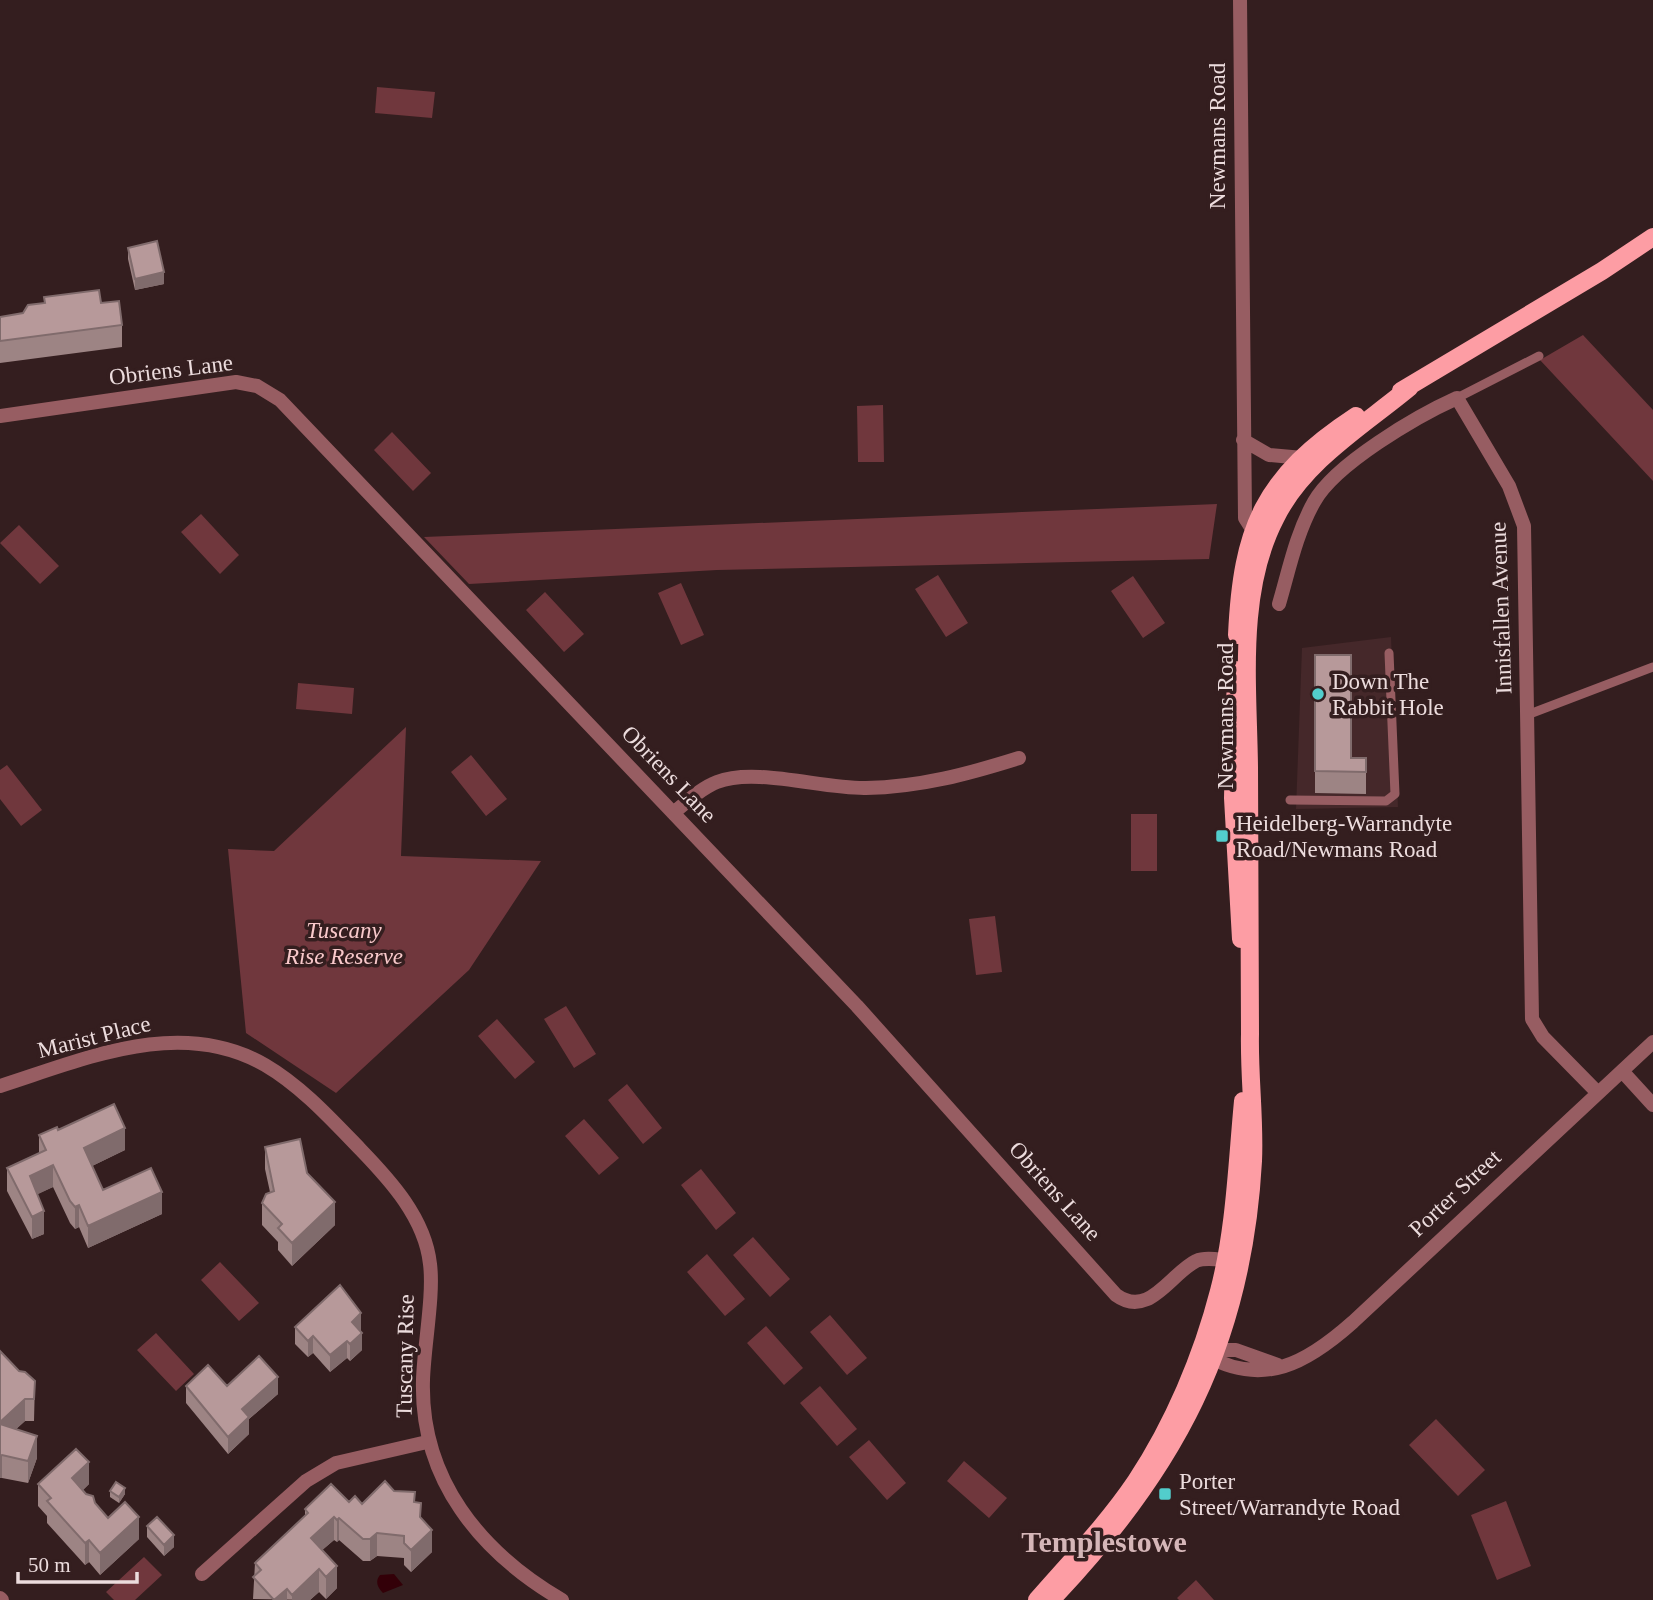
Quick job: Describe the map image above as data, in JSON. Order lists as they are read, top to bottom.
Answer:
{
  "streets": {
    "main road": ["Newmans Road"],
    "street": [
      "Obriens Lane",
      "Innisfallen Avenue",
      "Marist Place",
      "Porter Street",
      "Tuscany Rise"
    ]
  },
  "crossings": [
    ["Newmans Road", "Obriens Lane"],
    ["Newmans Road", "Porter Street"],
    ["Innisfallen Avenue", "Porter Street"],
    ["Marist Place", "Tuscany Rise"]
  ],
  "districts": ["Templestowe"],
  "parks": ["Tuscany Rise Reserve"],
  "places": {
    "other": ["Down The Rabbit Hole"],
    "transit": ["Heidelberg-Warrandyte Road/Newmans Road", "Porter Street/Warrandyte Road"]
  },
  "scale_bar": "50 m"
}
